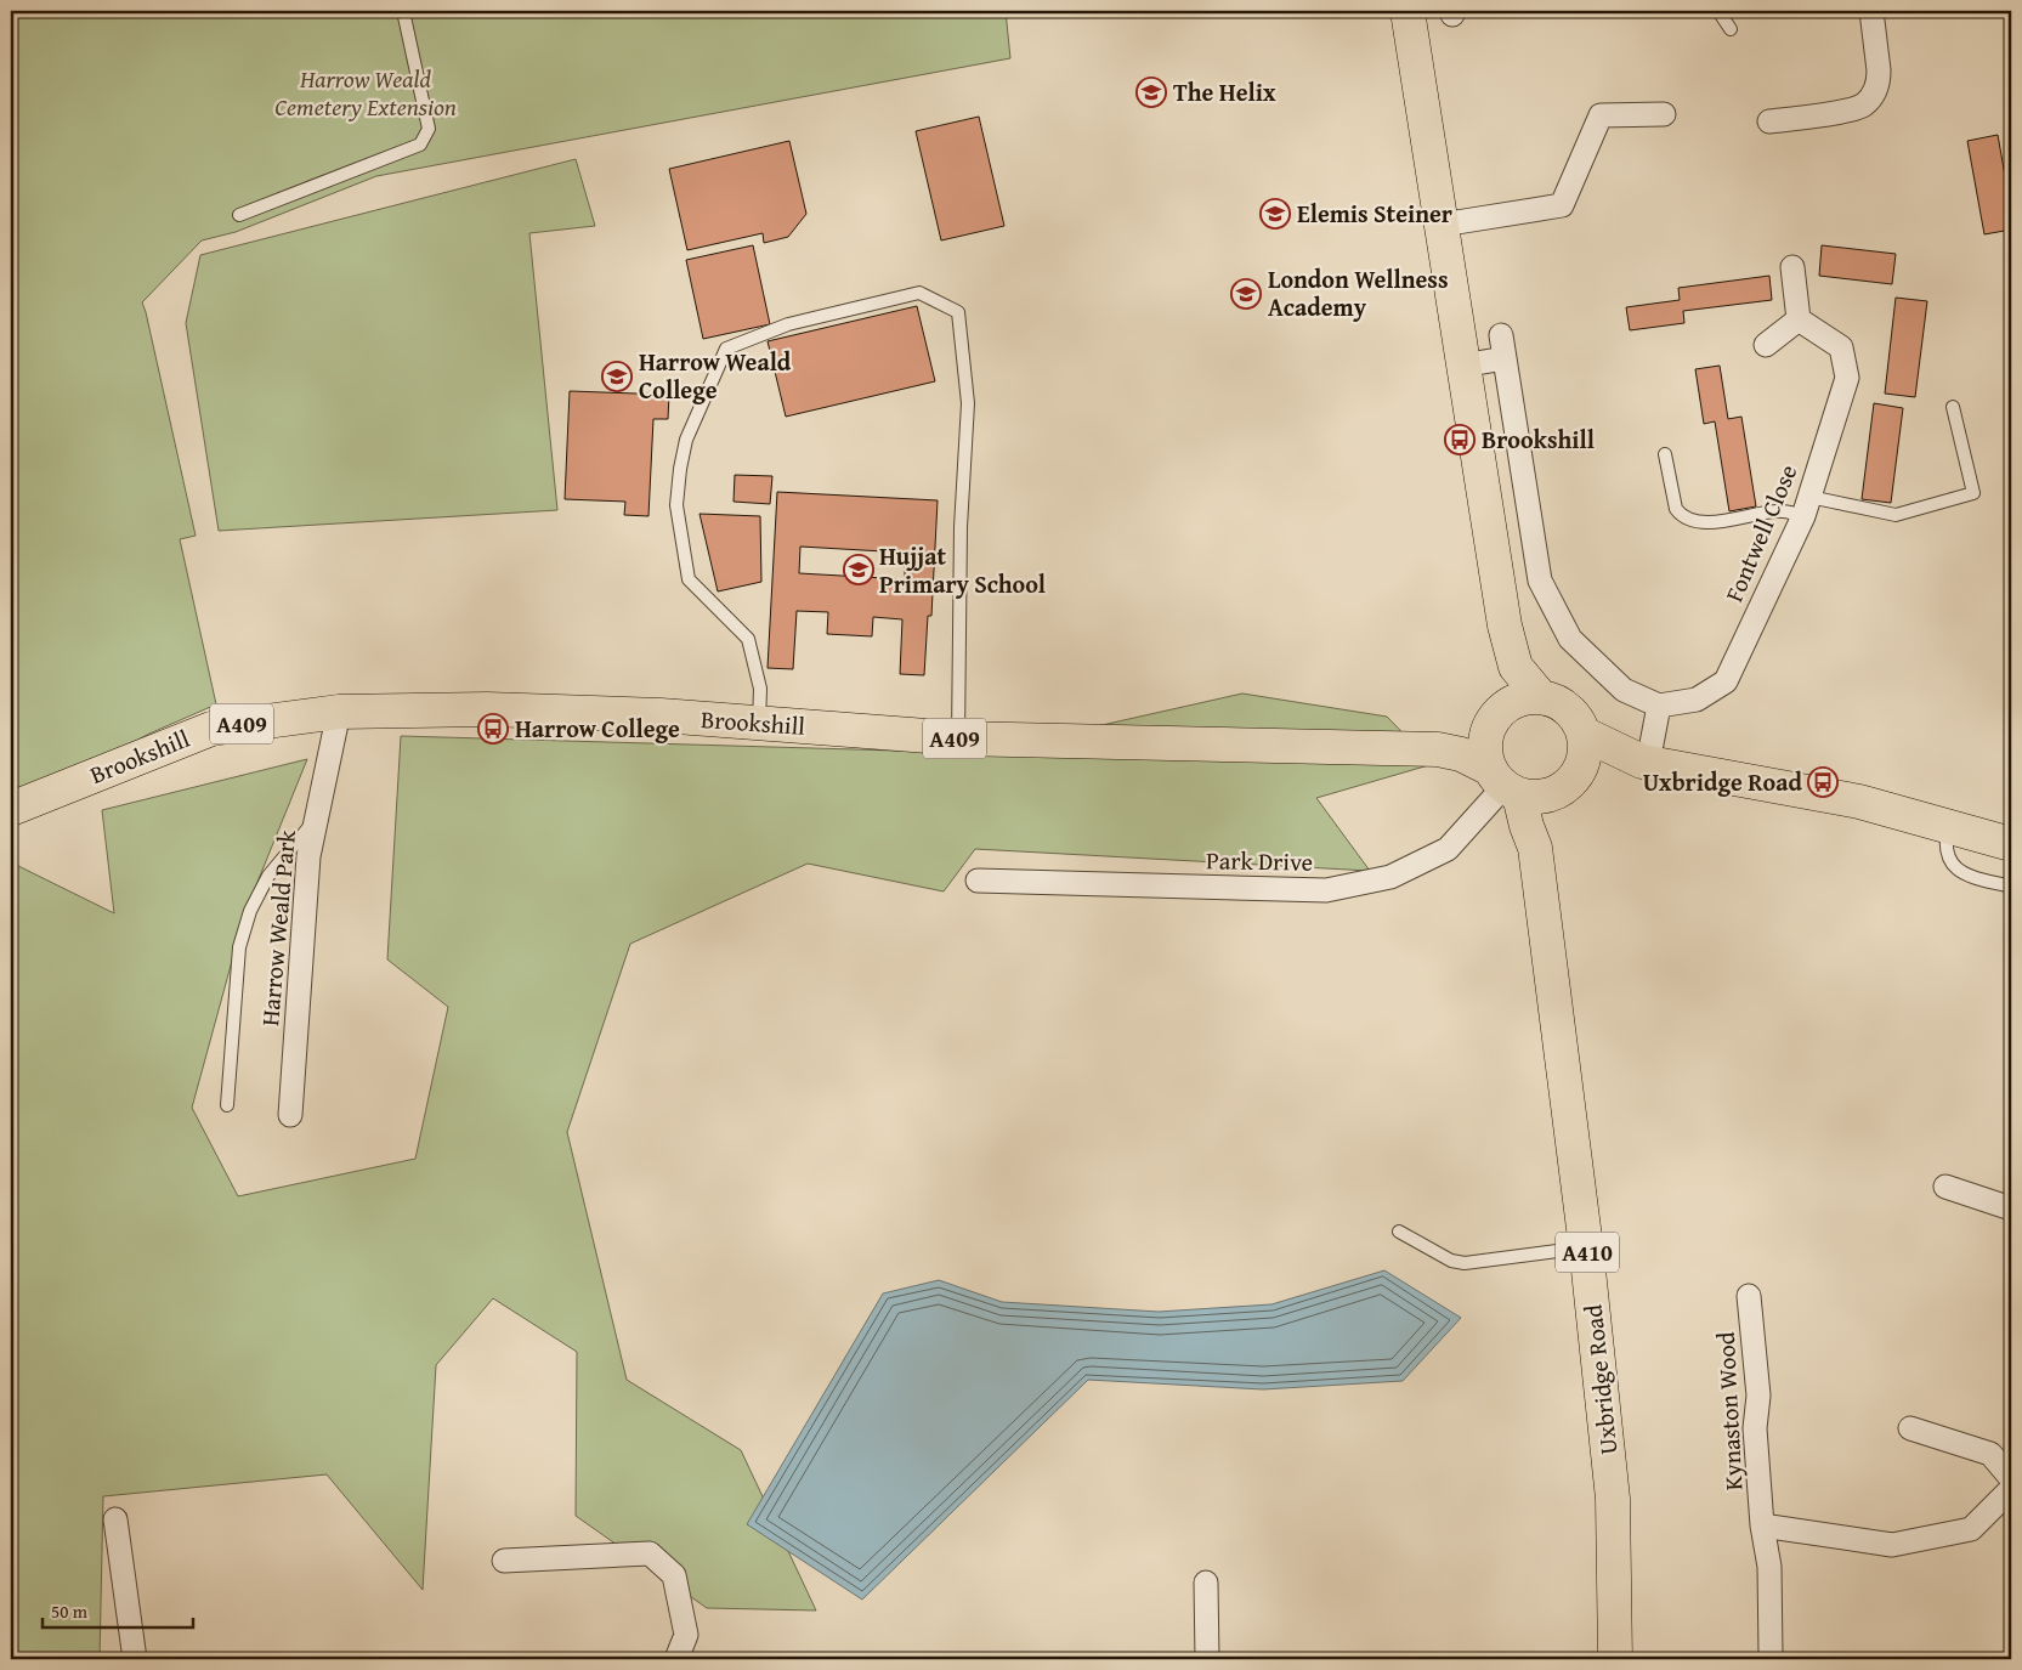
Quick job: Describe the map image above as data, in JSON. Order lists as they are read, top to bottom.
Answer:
{
  "streets": {
    "main road": [
      "Brookshill",
      "A409",
      "A410",
      "Uxbridge Road"
    ],
    "street": [
      "Fontwell Close",
      "Park Drive",
      "Harrow Weald Park",
      "Kynaston Wood"
    ]
  },
  "crossings": [
    ["Brookshill", "Park Drive"],
    ["Brookshill", "Harrow Weald Park"],
    ["Brookshill", "Uxbridge Road"],
    ["Park Drive", "Uxbridge Road"]
  ],
  "parks": ["Harrow Weald Cemetery Extension"],
  "places": {
    "school or university": [
      "The Helix",
      "Elemis Steiner",
      "London Wellness Academy",
      "Harrow Weald College",
      "Hujjat Primary School"
    ],
    "bus stop": ["Brookshill", "Harrow College", "Uxbridge Road"]
  },
  "scale_bar": "50 m"
}
